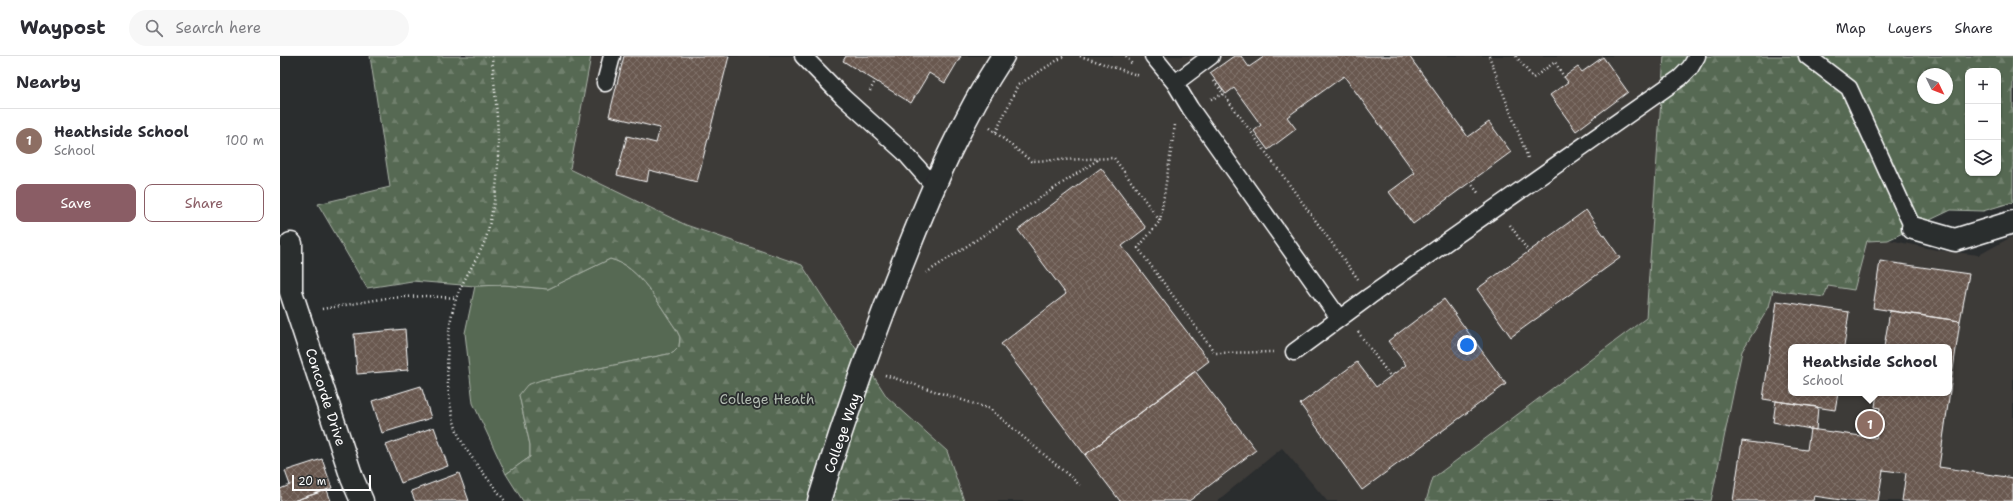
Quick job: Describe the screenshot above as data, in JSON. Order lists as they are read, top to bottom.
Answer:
{
  "streets": {
    "street": ["Concorde Drive", "College Way"]
  },
  "parks": ["College Heath"],
  "scale_bar": "20 m",
  "north": "bottom right",
  "page": {
    "header": "Waypost",
    "search": "Search here",
    "nav": ["Map", "Layers", "Share"],
    "heading": "Nearby",
    "map_buttons": ["+", "−"],
    "list": [
      {
        "mark": "1",
        "name": "Heathside School",
        "note": "School",
        "value": "100 m"
      }
    ],
    "buttons": ["Save", "Share"],
    "popup": ["Heathside School", "School"],
    "pins": "1",
    "scale": "20 m"
  }
}
